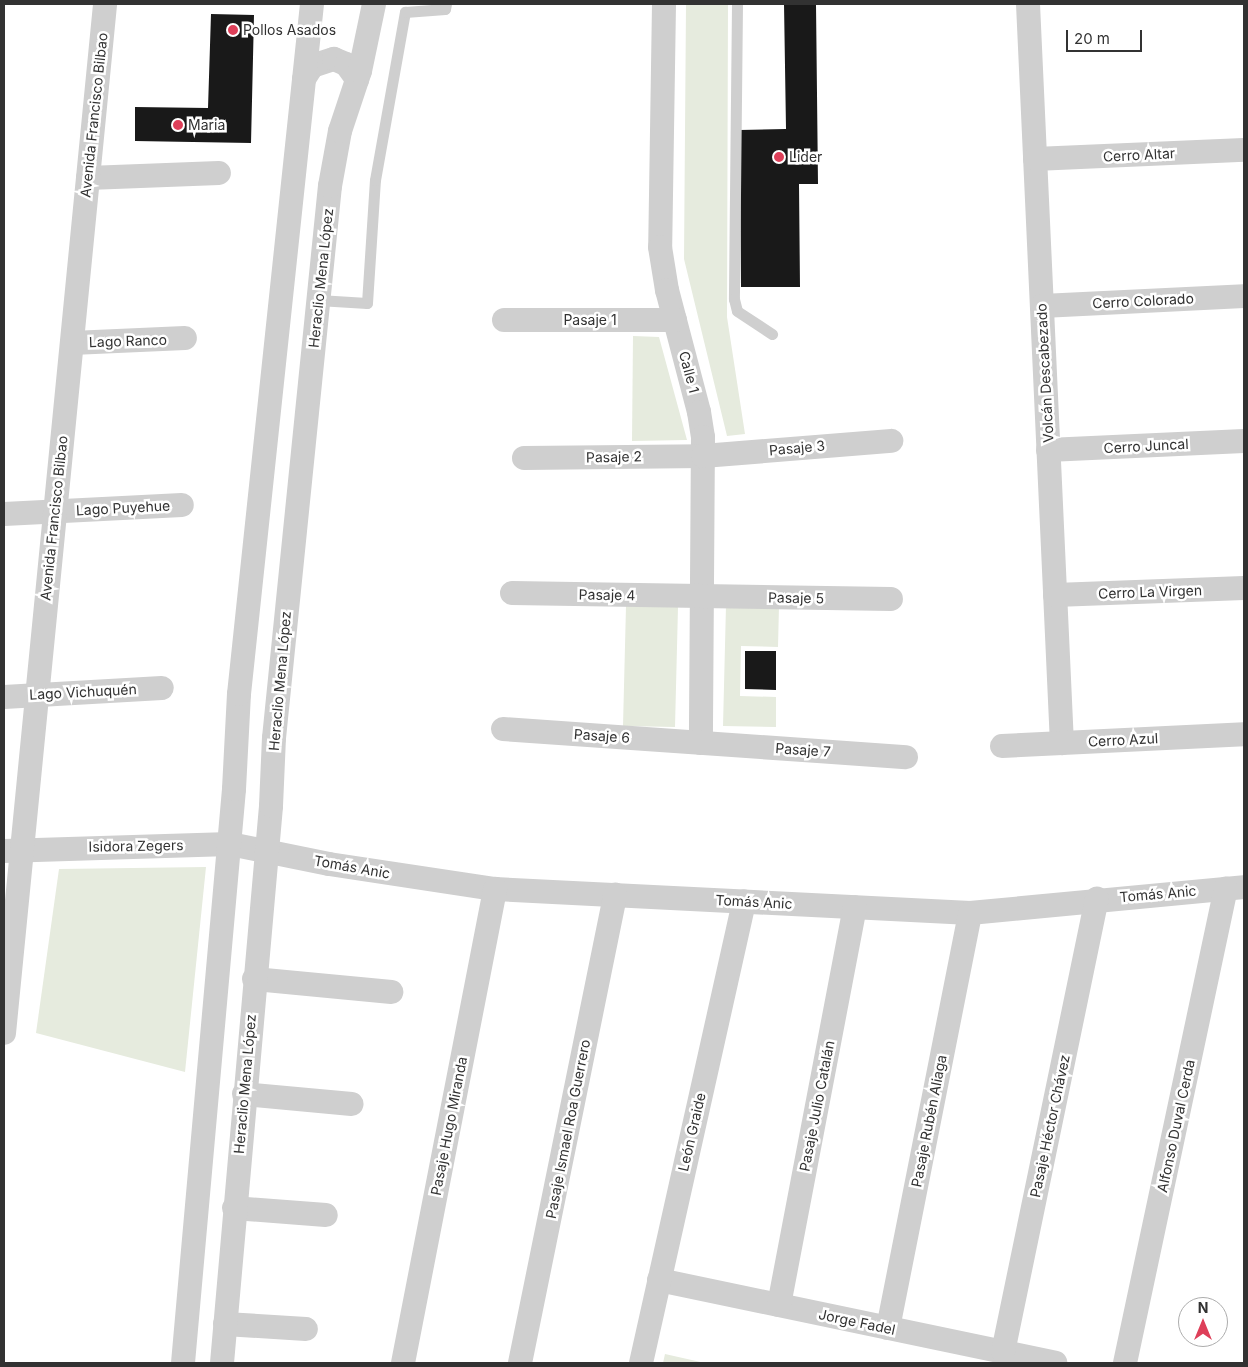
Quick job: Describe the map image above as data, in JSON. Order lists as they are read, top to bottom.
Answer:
{
  "streets": {
    "street": [
      "Avenida Francisco Bilbao",
      "Cerro Altar",
      "Heraclio Mena López",
      "Cerro Colorado",
      "Pasaje 1",
      "Lago Ranco",
      "Calle 1",
      "Volcán Descabezado",
      "Cerro Juncal",
      "Pasaje 3",
      "Pasaje 2",
      "Lago Puyehue",
      "Cerro La Virgen",
      "Pasaje 4",
      "Pasaje 5",
      "Lago Vichuquén",
      "Pasaje 6",
      "Cerro Azul",
      "Pasaje 7",
      "Isidora Zegers",
      "Tomás Anic",
      "Pasaje Julio Catalán",
      "Pasaje Rubén Aliaga",
      "Pasaje Hugo Miranda",
      "Pasaje Héctor Chávez",
      "Alfonso Duval Cerda",
      "Pasaje Ismael Roa Guerrero",
      "León Graide",
      "Jorge Fadel"
    ]
  },
  "crossings": [
    ["Avenida Francisco Bilbao", "Lago Ranco"],
    ["Avenida Francisco Bilbao", "Lago Puyehue"],
    ["Avenida Francisco Bilbao", "Lago Vichuquén"],
    ["Avenida Francisco Bilbao", "Isidora Zegers"],
    ["Cerro Altar", "Volcán Descabezado"],
    ["Heraclio Mena López", "Isidora Zegers"],
    ["Heraclio Mena López", "Tomás Anic"],
    ["Cerro Colorado", "Volcán Descabezado"],
    ["Pasaje 1", "Calle 1"],
    ["Calle 1", "Pasaje 3"],
    ["Calle 1", "Pasaje 2"],
    ["Calle 1", "Pasaje 4"],
    ["Calle 1", "Pasaje 5"],
    ["Calle 1", "Pasaje 6"],
    ["Calle 1", "Pasaje 7"],
    ["Volcán Descabezado", "Cerro Juncal"],
    ["Volcán Descabezado", "Cerro La Virgen"],
    ["Volcán Descabezado", "Cerro Azul"],
    ["Pasaje 3", "Pasaje 2"],
    ["Pasaje 4", "Pasaje 5"],
    ["Pasaje 6", "Pasaje 7"],
    ["Isidora Zegers", "Tomás Anic"],
    ["Tomás Anic", "Pasaje Julio Catalán"],
    ["Tomás Anic", "Pasaje Rubén Aliaga"],
    ["Tomás Anic", "Pasaje Hugo Miranda"],
    ["Tomás Anic", "Pasaje Héctor Chávez"],
    ["Tomás Anic", "Alfonso Duval Cerda"],
    ["Tomás Anic", "Pasaje Ismael Roa Guerrero"],
    ["Tomás Anic", "León Graide"],
    ["Pasaje Julio Catalán", "Jorge Fadel"],
    ["Pasaje Rubén Aliaga", "Jorge Fadel"],
    ["Pasaje Héctor Chávez", "Jorge Fadel"],
    ["León Graide", "Jorge Fadel"]
  ],
  "places": ["Pollos Asados", "Maria", "Lider"],
  "scale_bar": "20 m",
  "north": "top"
}
